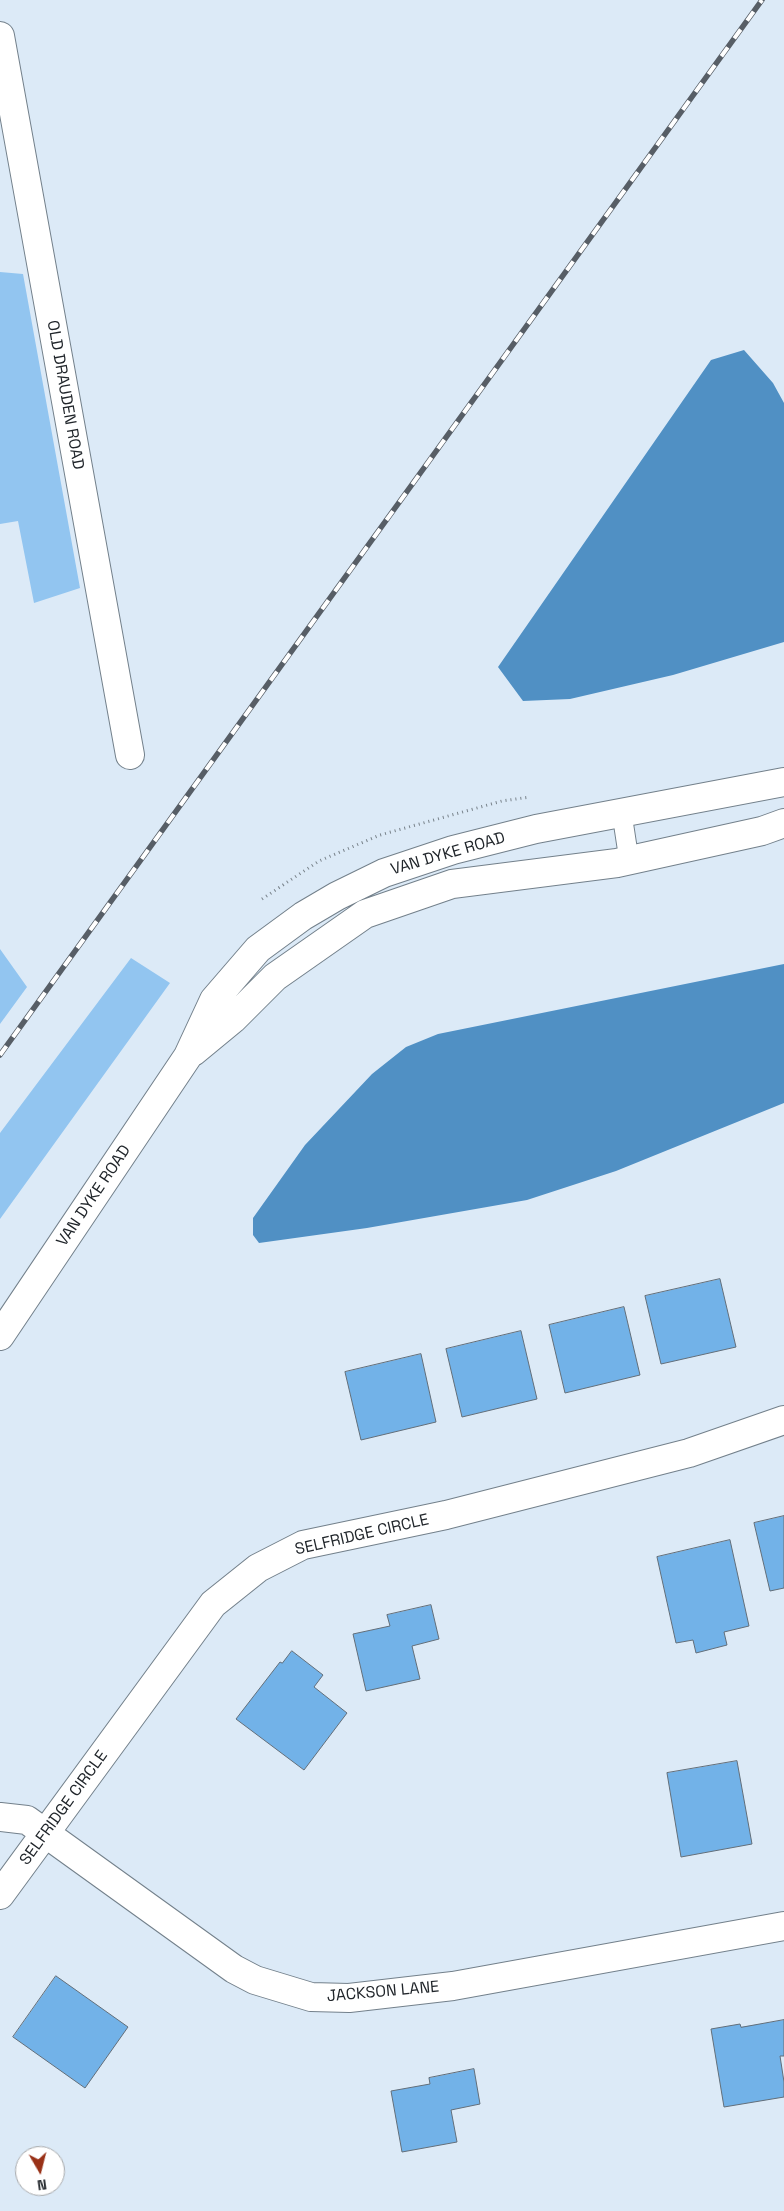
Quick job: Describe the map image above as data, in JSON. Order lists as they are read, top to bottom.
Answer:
{
  "streets": {
    "street": [
      "OLD DRAUDEN ROAD",
      "VAN DYKE ROAD",
      "SELFRIDGE CIRCLE",
      "JACKSON LANE"
    ]
  },
  "crossings": [
    ["SELFRIDGE CIRCLE", "JACKSON LANE"]
  ],
  "north": "bottom"
}
